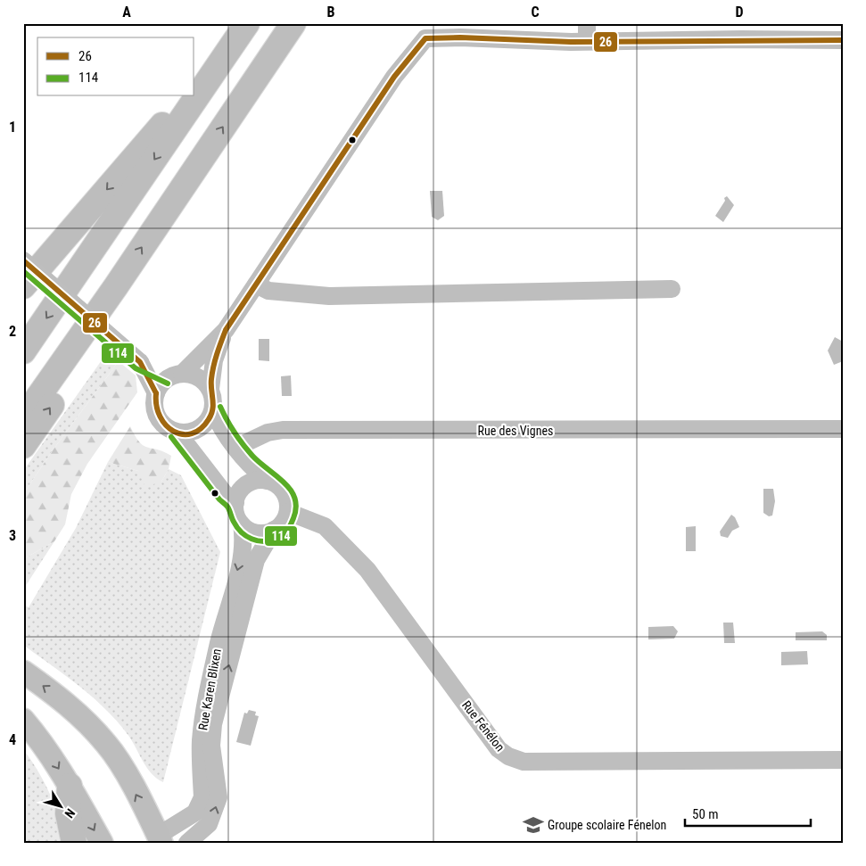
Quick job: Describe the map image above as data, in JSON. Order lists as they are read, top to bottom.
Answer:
{
  "streets": {
    "street": ["Rue des Vignes", "Rue Karen Blixen", "Rue Fénélon"]
  },
  "crossings": [
    ["Rue Karen Blixen", "Rue Fénélon"]
  ],
  "places": {
    "school or university": ["Groupe scolaire Fénelon"]
  },
  "lines": ["transit line 26", "transit line 114"],
  "legend": ["26", "114"],
  "scale_bar": "50 m",
  "north": "bottom right",
  "grid": {
    "columns": [
      "A",
      "B",
      "C",
      "D"
    ],
    "rows": [
      "1",
      "2",
      "3",
      "4"
    ]
  }
}
